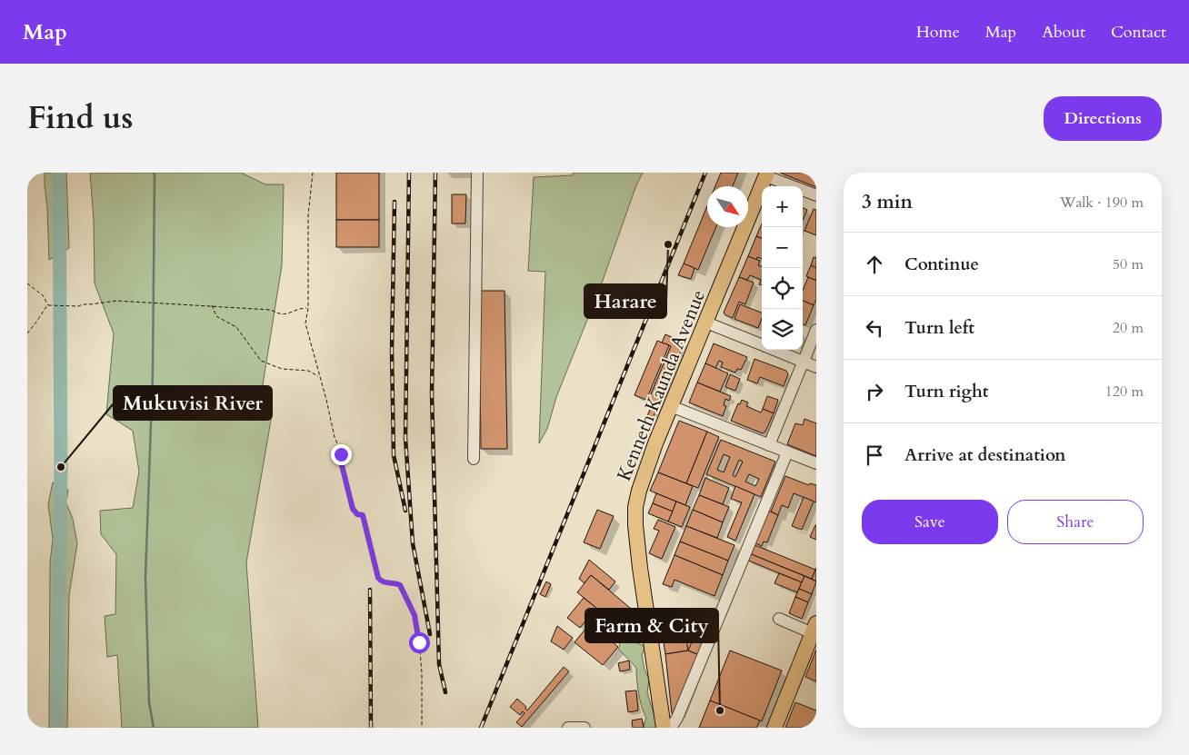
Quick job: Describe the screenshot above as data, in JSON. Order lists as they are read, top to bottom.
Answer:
{
  "streets": {
    "main road": ["Kenneth Kaunda Avenue"]
  },
  "places": ["Harare", "Mukuvisi River", "Farm & City"],
  "north": "bottom right",
  "page": {
    "header": "Map",
    "nav": [
      "Home",
      "Map",
      "About",
      "Contact"
    ],
    "title": "Find us",
    "buttons": [
      "Directions",
      ["Save", "Share"]
    ],
    "heading": ["3 min", "Walk · 190 m"],
    "map_buttons": ["+", "−"],
    "list": [
      ["Continue", "50 m"],
      ["Turn left", "20 m"],
      ["Turn right", "120 m"],
      "Arrive at destination"
    ]
  }
}
